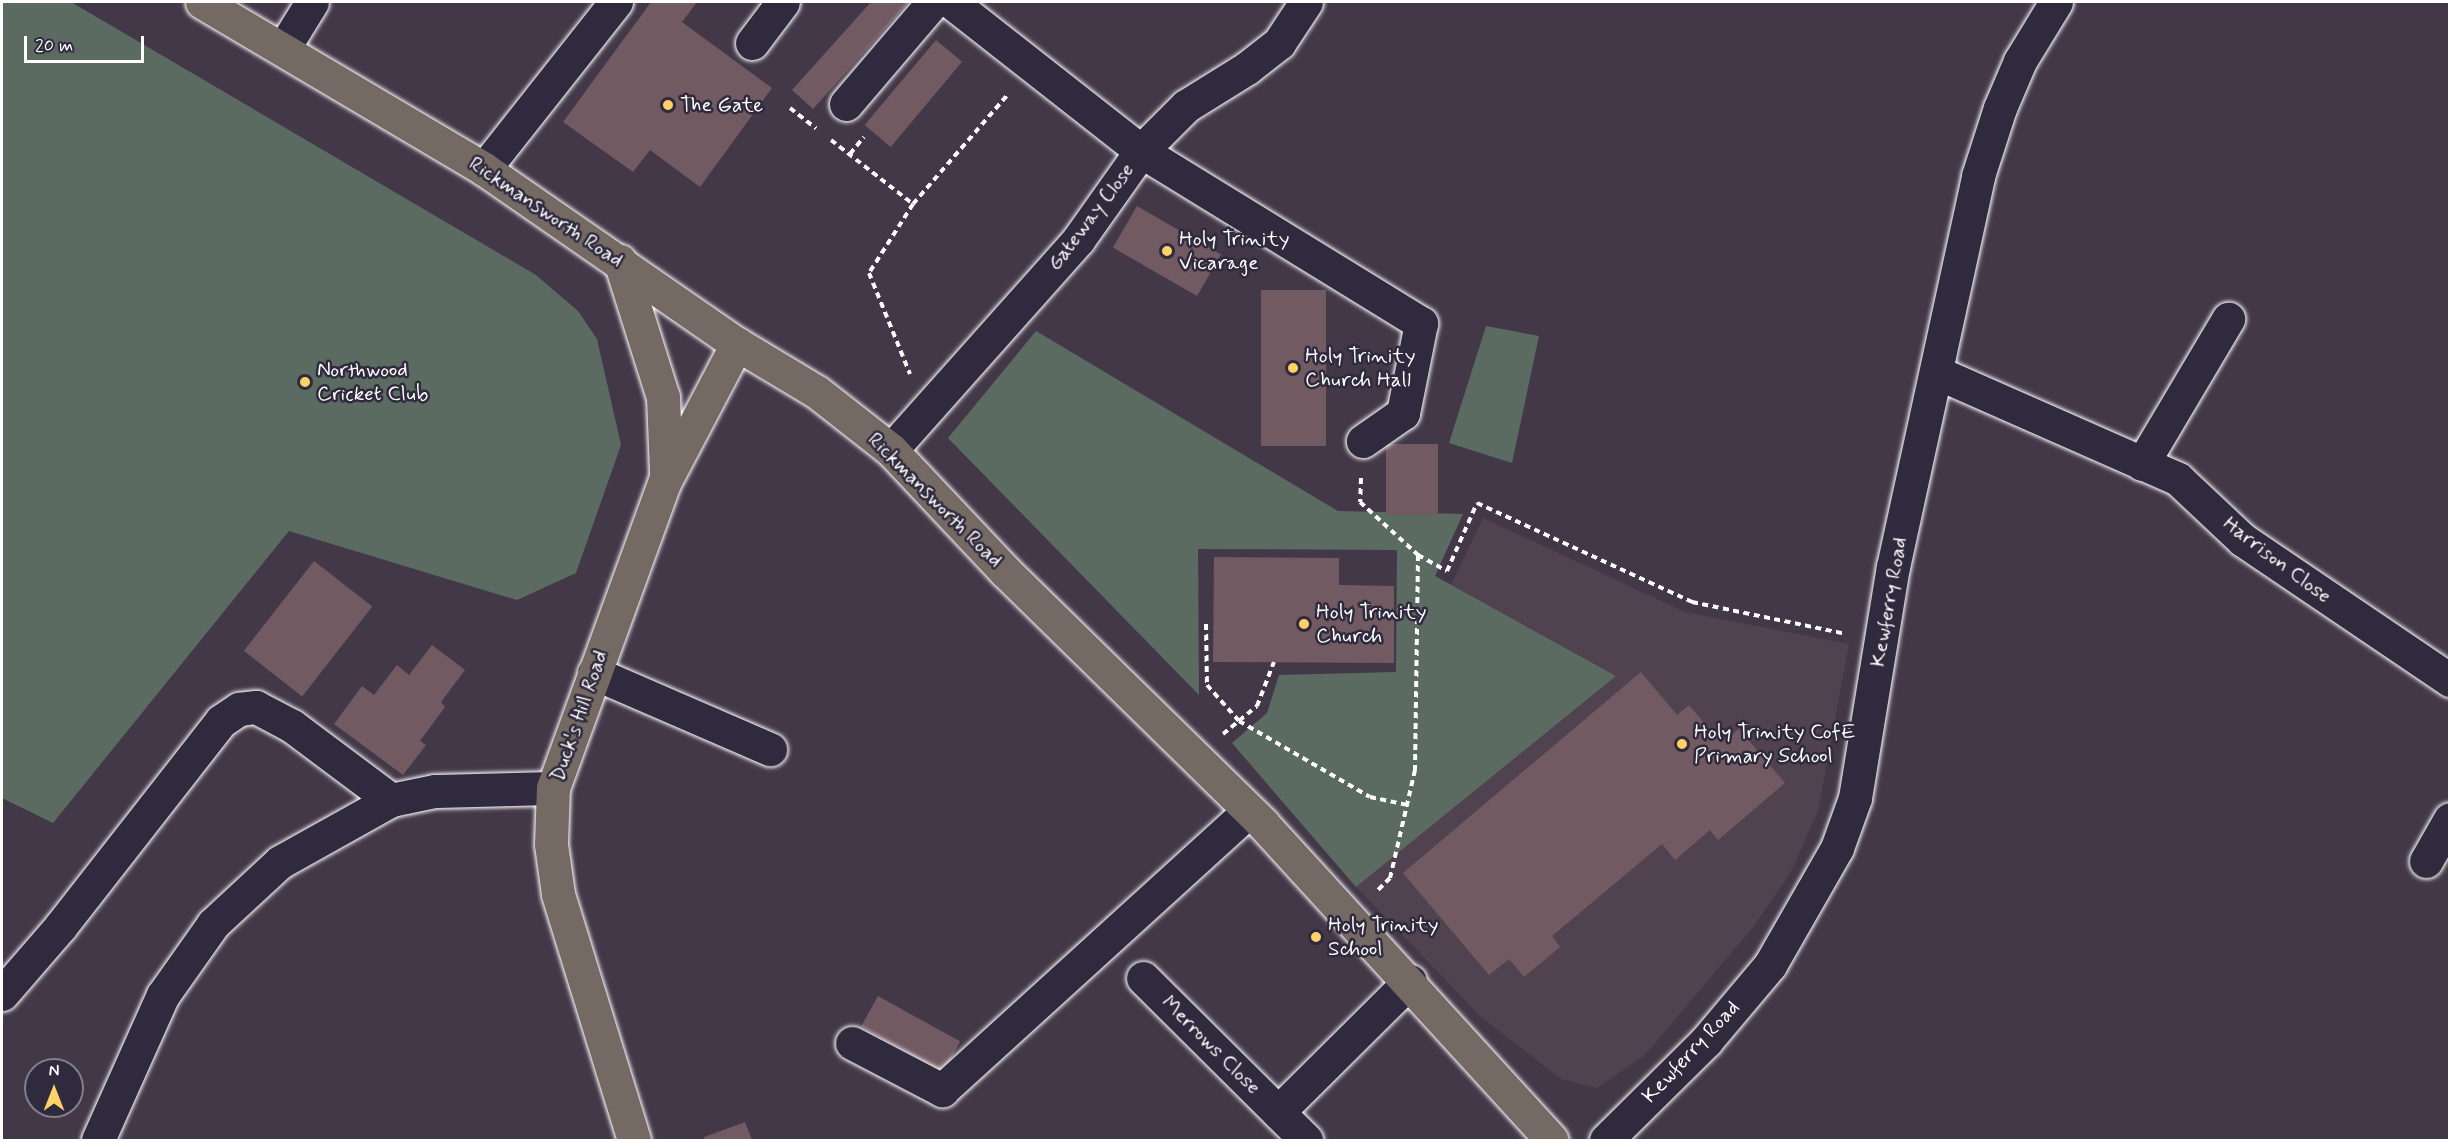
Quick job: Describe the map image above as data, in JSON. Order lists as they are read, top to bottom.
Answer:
{
  "streets": {
    "main road": ["Rickmansworth Road", "Duck's Hill Road"],
    "street": [
      "Gateway Close",
      "Harrison Close",
      "Kewferry Road",
      "Merrows Close"
    ]
  },
  "crossings": [
    ["Rickmansworth Road", "Gateway Close"],
    ["Rickmansworth Road", "Duck's Hill Road"],
    ["Rickmansworth Road", "Merrows Close"],
    ["Harrison Close", "Kewferry Road"]
  ],
  "places": [
    "The Gate",
    "Holy Trinity Vicarage",
    "Holy Trinity Church Hall",
    "Northwood Cricket Club",
    "Holy Trinity Church",
    "Holy Trinity CofE Primary School",
    "Holy Trinity School"
  ],
  "scale_bar": "20 m",
  "north": "top"
}
